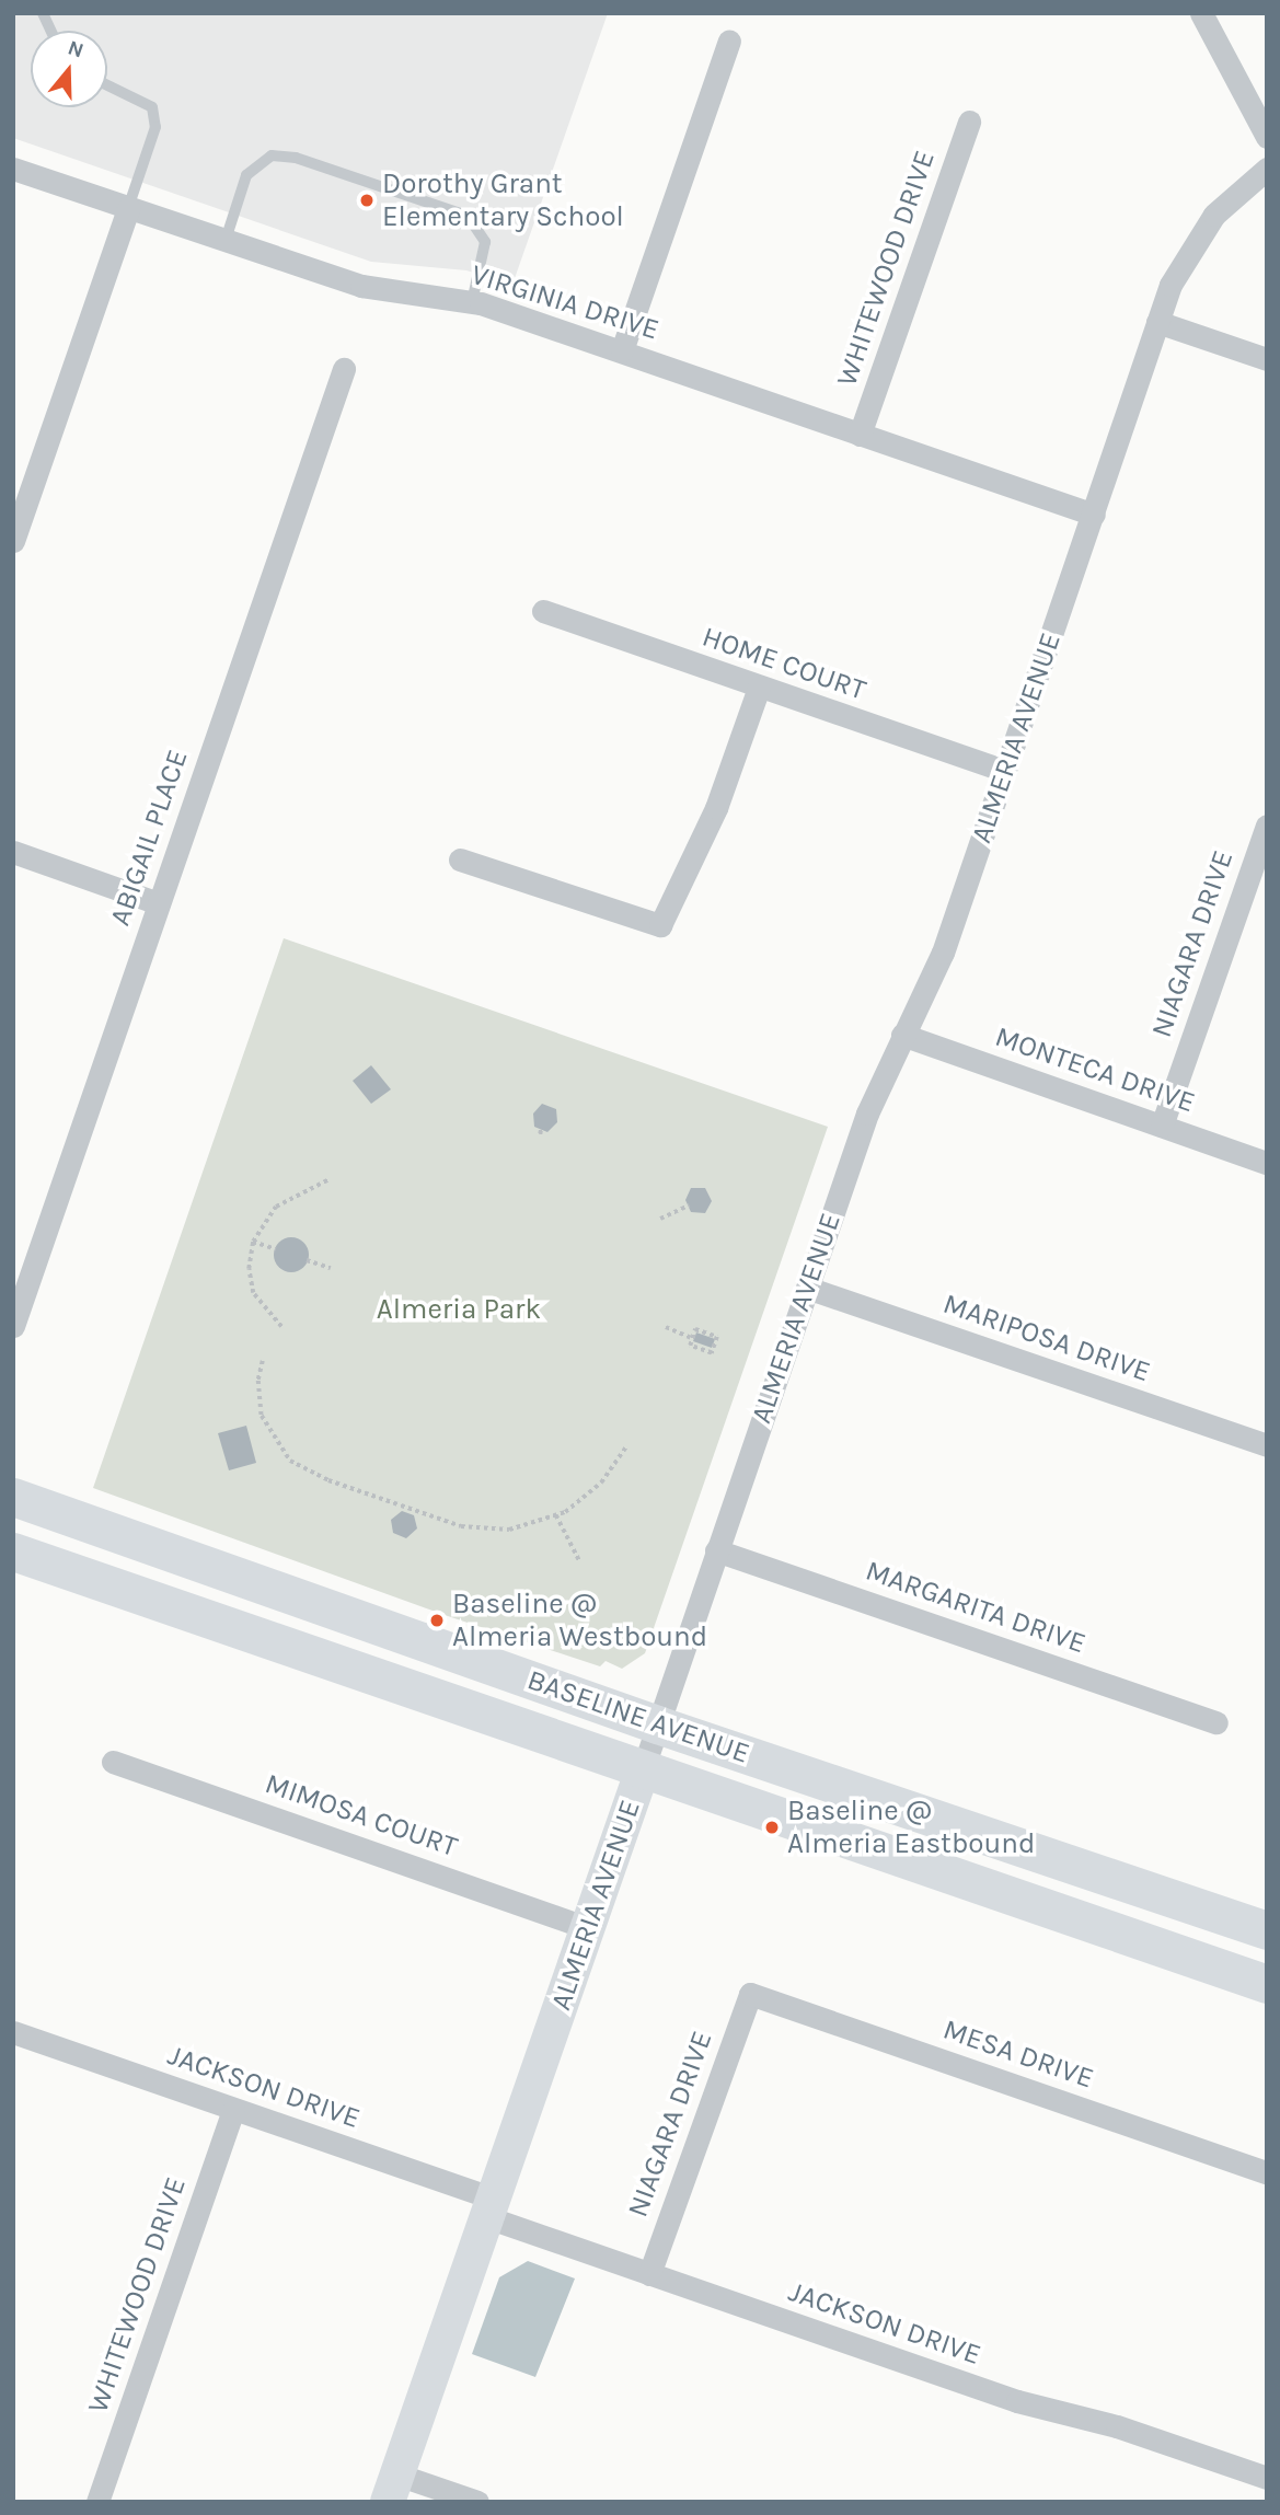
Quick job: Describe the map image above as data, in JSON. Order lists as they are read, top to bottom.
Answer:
{
  "streets": {
    "main road": ["BASELINE AVENUE"],
    "street": [
      "WHITEWOOD DRIVE",
      "VIRGINIA DRIVE",
      "HOME COURT",
      "ALMERIA AVENUE",
      "ABIGAIL PLACE",
      "NIAGARA DRIVE",
      "MONTECA DRIVE",
      "MARIPOSA DRIVE",
      "MARGARITA DRIVE",
      "MIMOSA COURT",
      "MESA DRIVE",
      "JACKSON DRIVE"
    ]
  },
  "crossings": [
    ["WHITEWOOD DRIVE", "VIRGINIA DRIVE"],
    ["WHITEWOOD DRIVE", "JACKSON DRIVE"],
    ["VIRGINIA DRIVE", "ALMERIA AVENUE"],
    ["HOME COURT", "ALMERIA AVENUE"],
    ["ALMERIA AVENUE", "MONTECA DRIVE"],
    ["ALMERIA AVENUE", "MARIPOSA DRIVE"],
    ["ALMERIA AVENUE", "MARGARITA DRIVE"],
    ["ALMERIA AVENUE", "BASELINE AVENUE"],
    ["ALMERIA AVENUE", "MIMOSA COURT"],
    ["ALMERIA AVENUE", "JACKSON DRIVE"],
    ["NIAGARA DRIVE", "MONTECA DRIVE"],
    ["NIAGARA DRIVE", "MESA DRIVE"],
    ["NIAGARA DRIVE", "JACKSON DRIVE"]
  ],
  "parks": ["Almeria Park"],
  "places": ["Dorothy Grant Elementary School", "Baseline @ Almeria Westbound", "Baseline @ Almeria Eastbound"],
  "north": "top"
}
